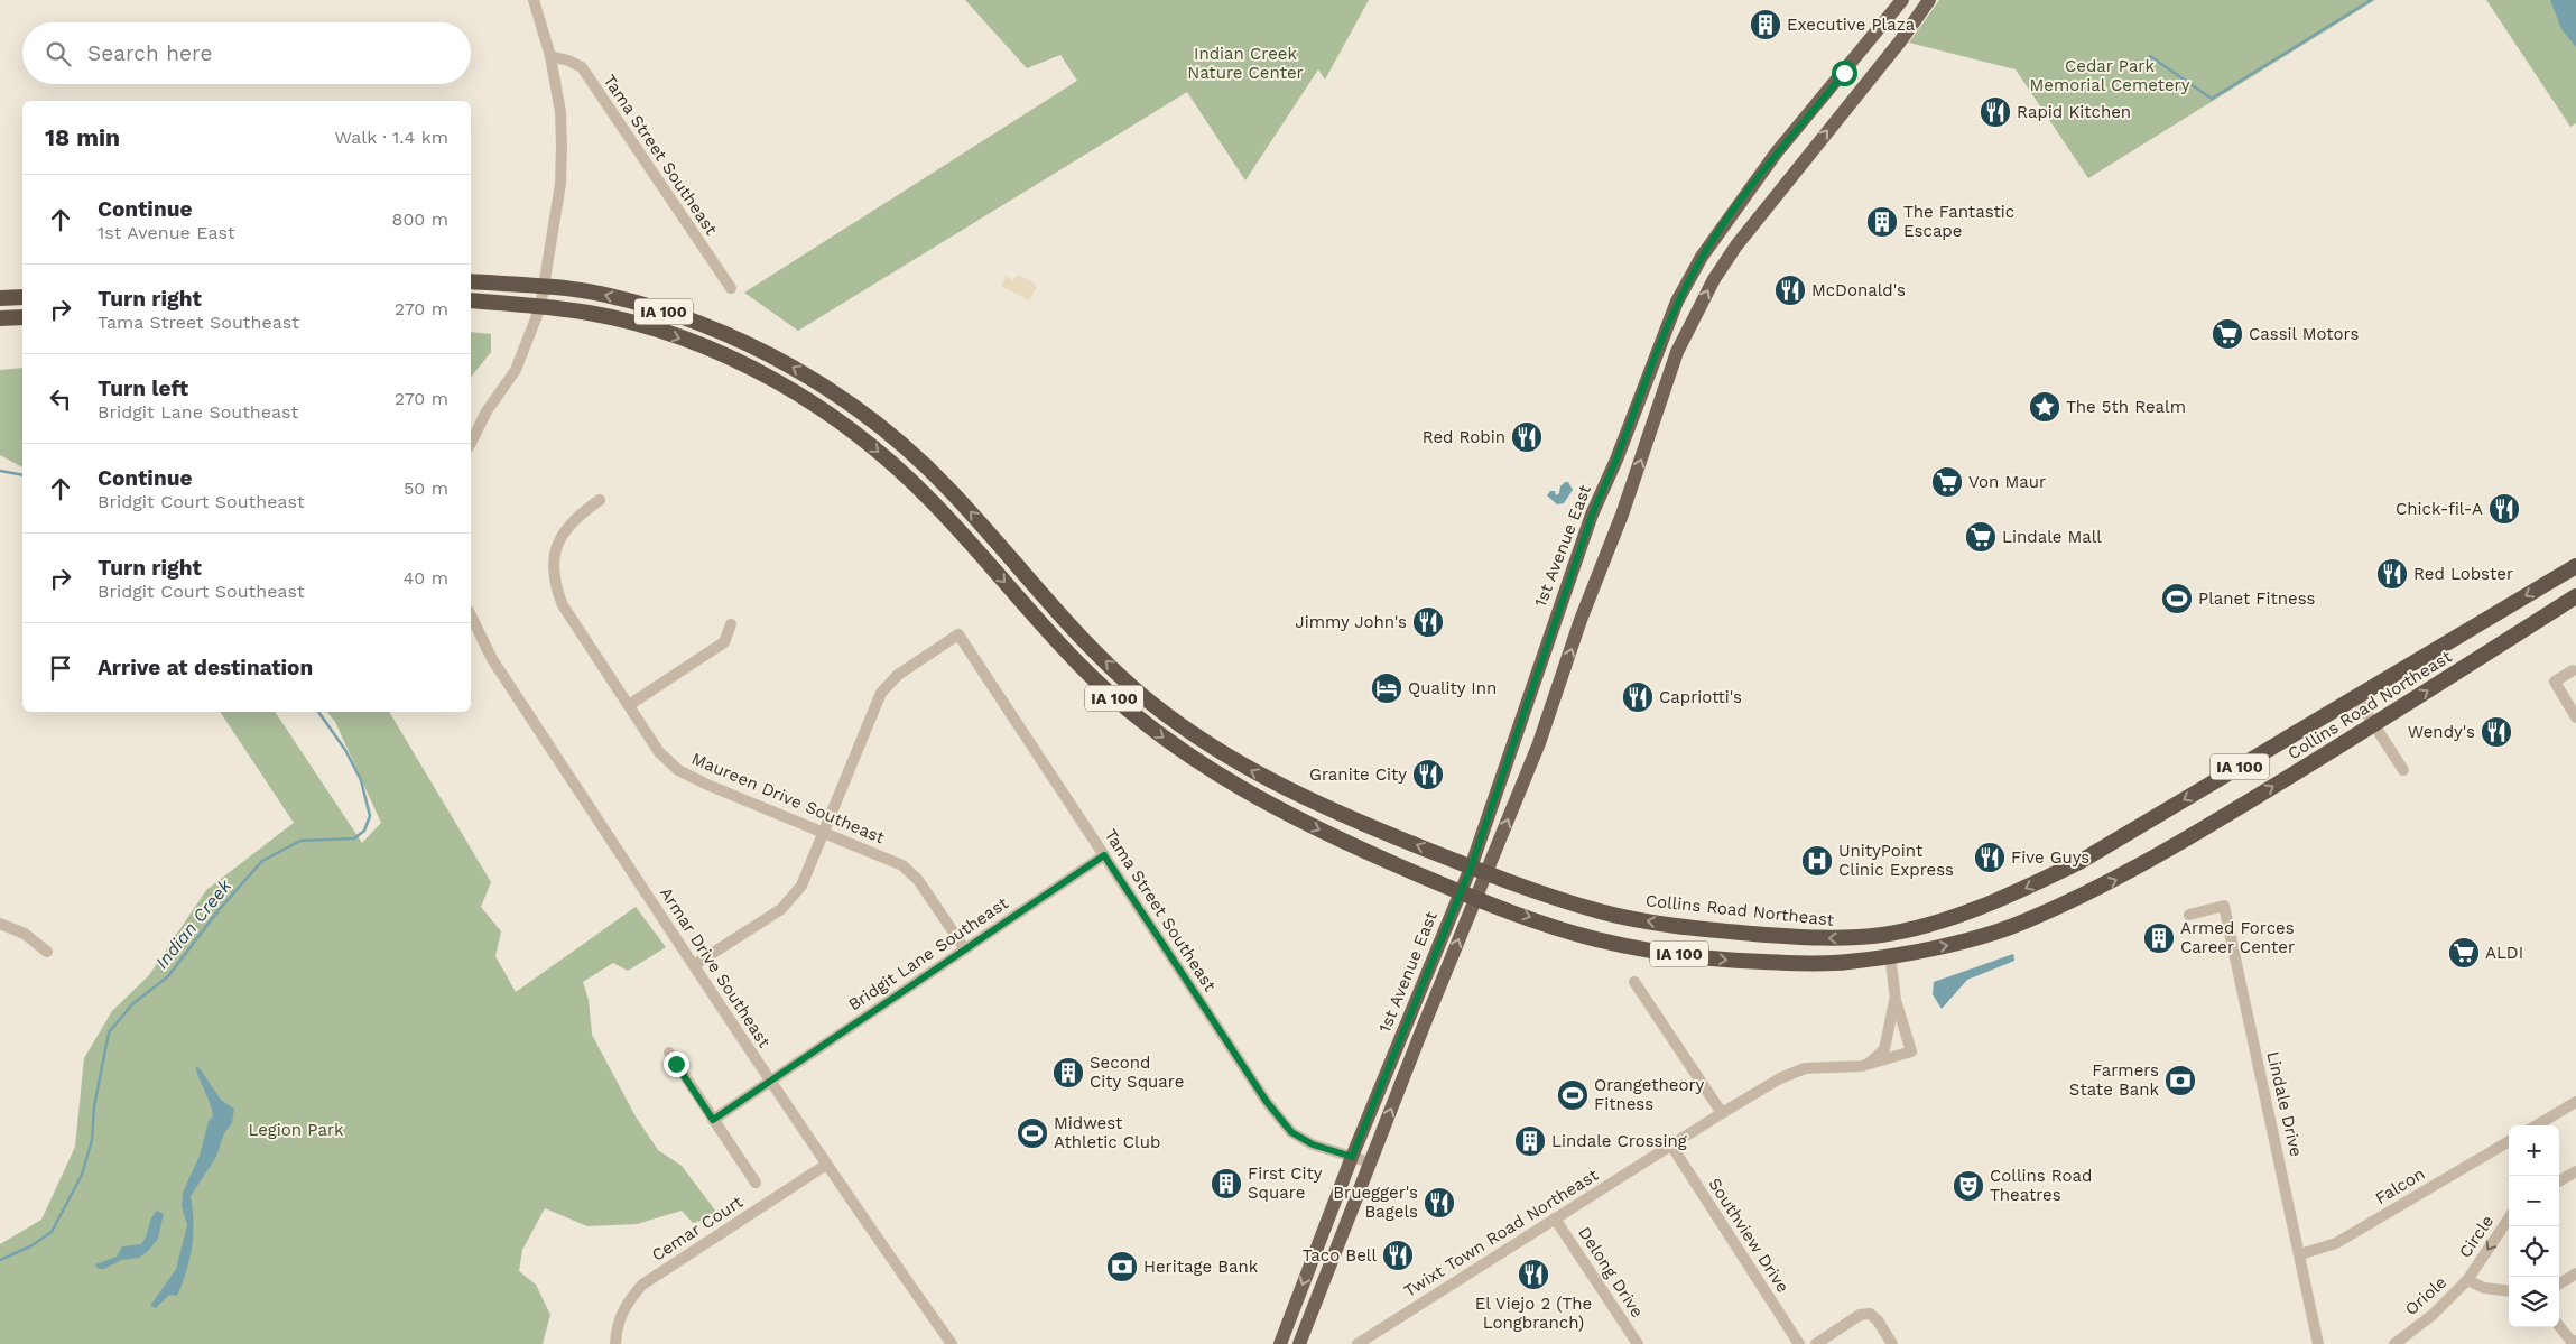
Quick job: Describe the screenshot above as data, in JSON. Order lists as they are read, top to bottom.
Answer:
{
  "streets": {
    "highway": ["IA 100", "Collins Road Northeast"],
    "main road": ["1st Avenue East"],
    "street": [
      "Tama Street Southeast",
      "Maureen Drive Southeast",
      "Bridgit Lane Southeast",
      "Armar Drive Southeast",
      "Lindale Drive",
      "Falcon",
      "Cemar Court",
      "Twixt Town Road Northeast",
      "Southview Drive",
      "Circle",
      "Delong Drive",
      "Oriole"
    ]
  },
  "crossings": [
    ["Tama Street Southeast", "1st Avenue East"],
    ["Tama Street Southeast", "Maureen Drive Southeast"],
    ["Tama Street Southeast", "Bridgit Lane Southeast"],
    ["IA 100", "1st Avenue East"],
    ["IA 100", "Collins Road Northeast"],
    ["1st Avenue East", "Collins Road Northeast"],
    ["Collins Road Northeast", "Twixt Town Road Northeast"],
    ["Maureen Drive Southeast", "Bridgit Lane Southeast"],
    ["Bridgit Lane Southeast", "Armar Drive Southeast"],
    ["Armar Drive Southeast", "Cemar Court"],
    ["Lindale Drive", "Falcon"],
    ["Twixt Town Road Northeast", "Southview Drive"],
    ["Twixt Town Road Northeast", "Delong Drive"],
    ["Circle", "Oriole"]
  ],
  "one_way": ["Circle"],
  "water": ["Indian Creek"],
  "parks": ["Indian Creek Nature Center", "Cedar Park Memorial Cemetery", "Legion Park"],
  "places": {
    "building": [
      "Executive Plaza",
      "The Fantastic Escape",
      "Armed Forces Career Center",
      "Second City Square",
      "Lindale Crossing",
      "First City Square"
    ],
    "restaurant": [
      "Rapid Kitchen",
      "McDonald's",
      "Red Robin",
      "Chick-fil-A",
      "Red Lobster",
      "Jimmy John's",
      "Capriotti's",
      "Wendy's",
      "Granite City",
      "Five Guys",
      "Bruegger's Bagels",
      "Taco Bell",
      "El Viejo 2 (The Longbranch)"
    ],
    "supermarket": [
      "Cassil Motors",
      "Von Maur",
      "Lindale Mall",
      "ALDI"
    ],
    "place": ["The 5th Realm"],
    "sports": ["Planet Fitness", "Orangetheory Fitness", "Midwest Athletic Club"],
    "hotel": ["Quality Inn"],
    "hospital": ["UnityPoint Clinic Express"],
    "bank": ["Farmers State Bank", "Heritage Bank"],
    "theatre": ["Collins Road Theatres"]
  },
  "page": {
    "search": "Search here",
    "heading": ["18 min", "Walk · 1.4 km"],
    "list": [
      ["Continue", "1st Avenue East", "800 m"],
      ["Turn right", "Tama Street Southeast", "270 m"],
      ["Turn left", "Bridgit Lane Southeast", "270 m"],
      ["Continue", "Bridgit Court Southeast", "50 m"],
      ["Turn right", "Bridgit Court Southeast", "40 m"],
      "Arrive at destination"
    ],
    "map_buttons": ["+", "−"]
  }
}
